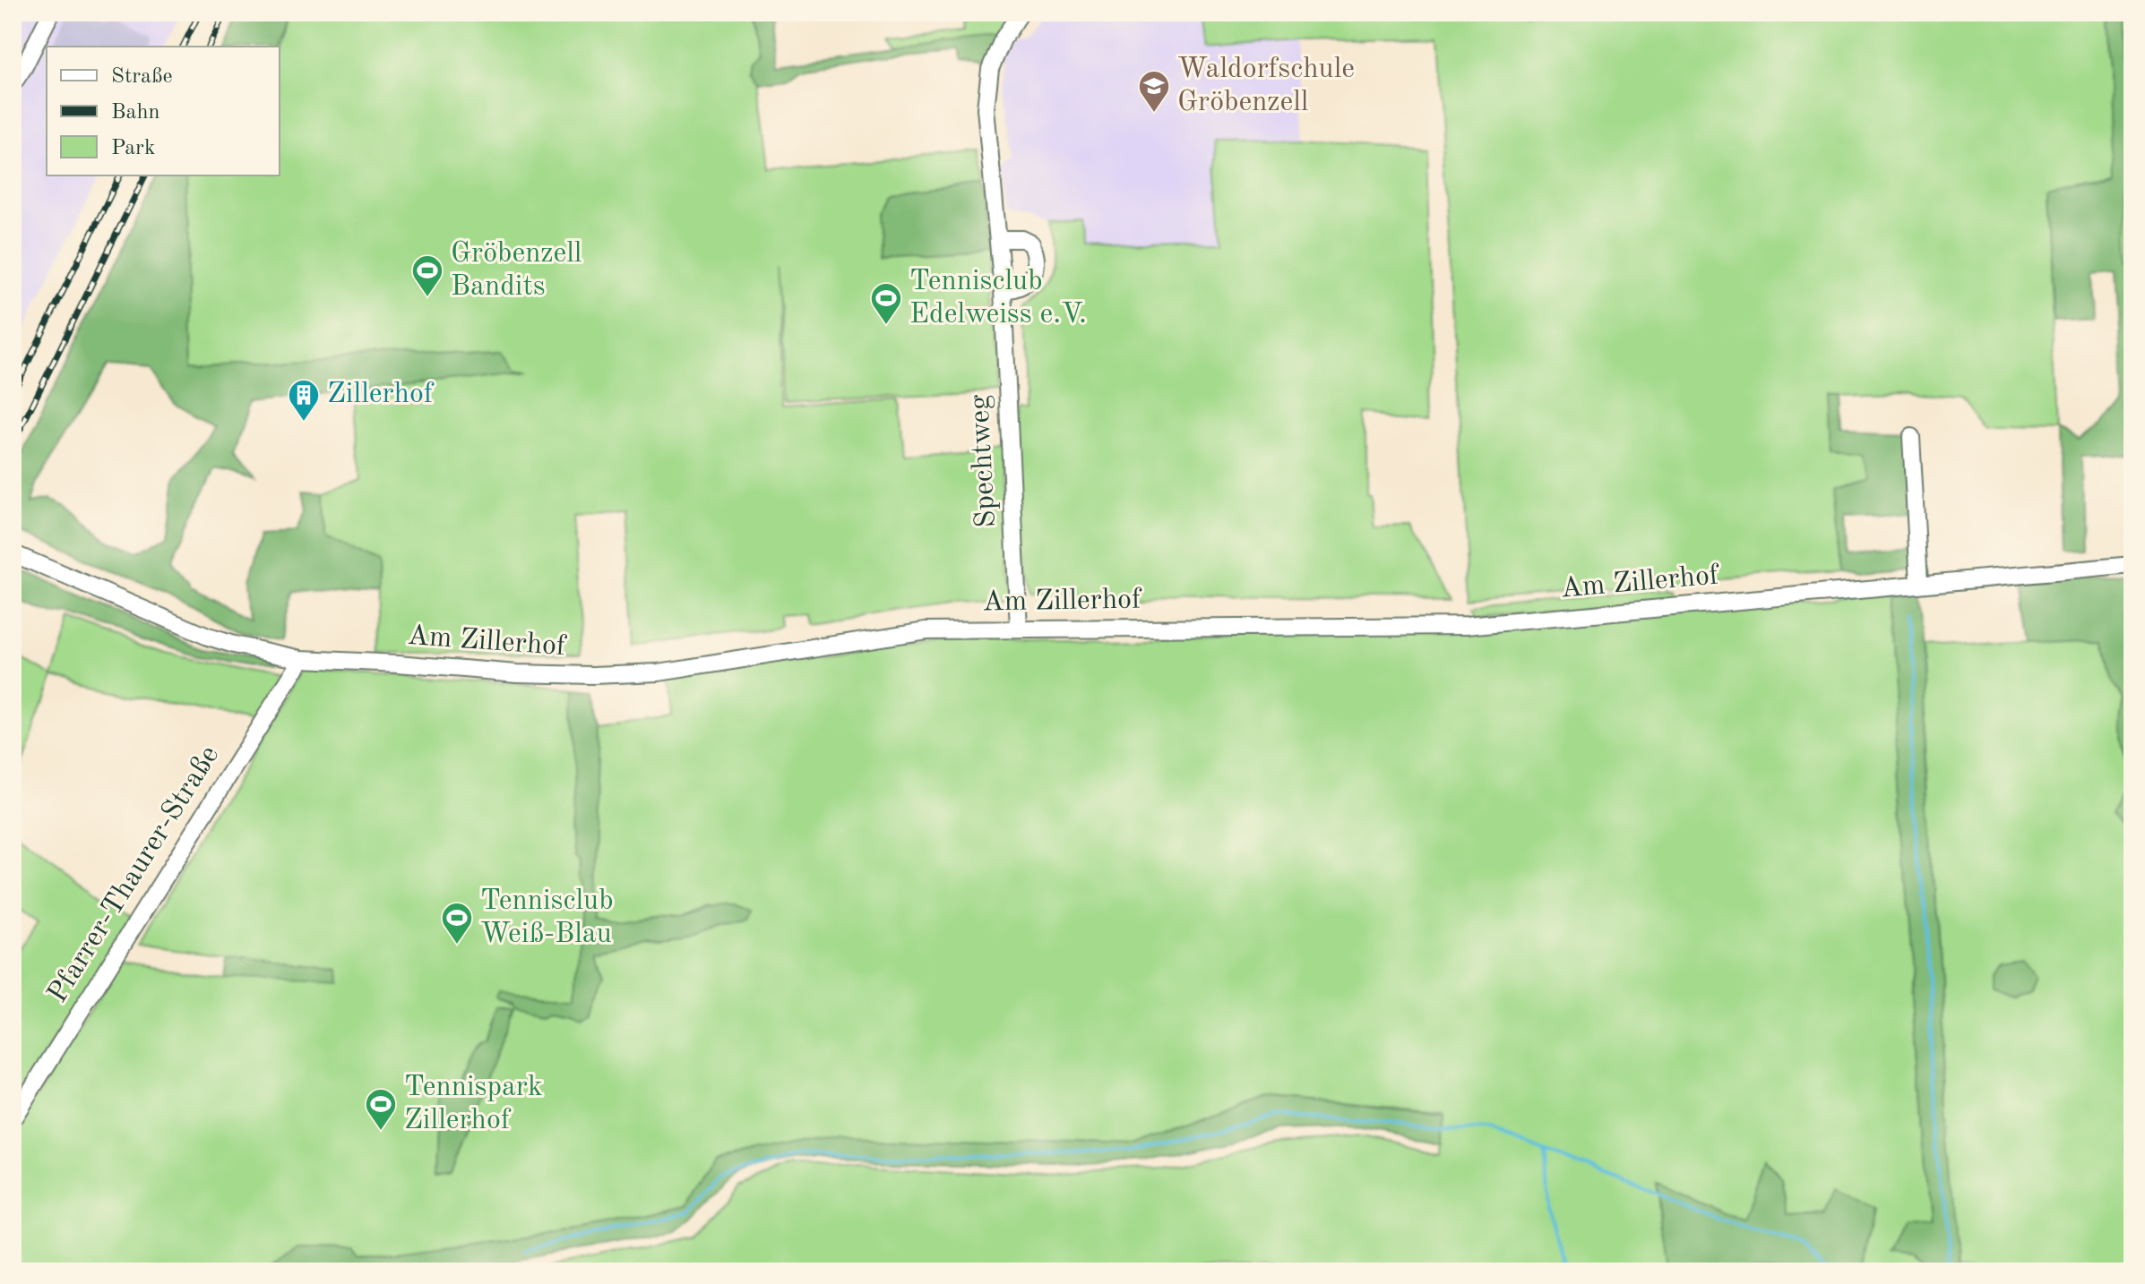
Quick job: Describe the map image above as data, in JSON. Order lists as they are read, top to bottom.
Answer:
{
  "streets": {
    "street": ["Spechtweg", "Am Zillerhof", "Pfarrer-Thaurer-Straße"]
  },
  "crossings": [
    ["Spechtweg", "Am Zillerhof"],
    ["Am Zillerhof", "Pfarrer-Thaurer-Straße"]
  ],
  "places": {
    "school or university": ["Waldorfschule Gröbenzell"],
    "sports": [
      "Gröbenzell Bandits",
      "Tennisclub Edelweiss e.V.",
      "Tennisclub Weiß-Blau",
      "Tennispark Zillerhof"
    ],
    "building": ["Zillerhof"]
  },
  "legend": ["Straße", "Bahn", "Park"]
}
